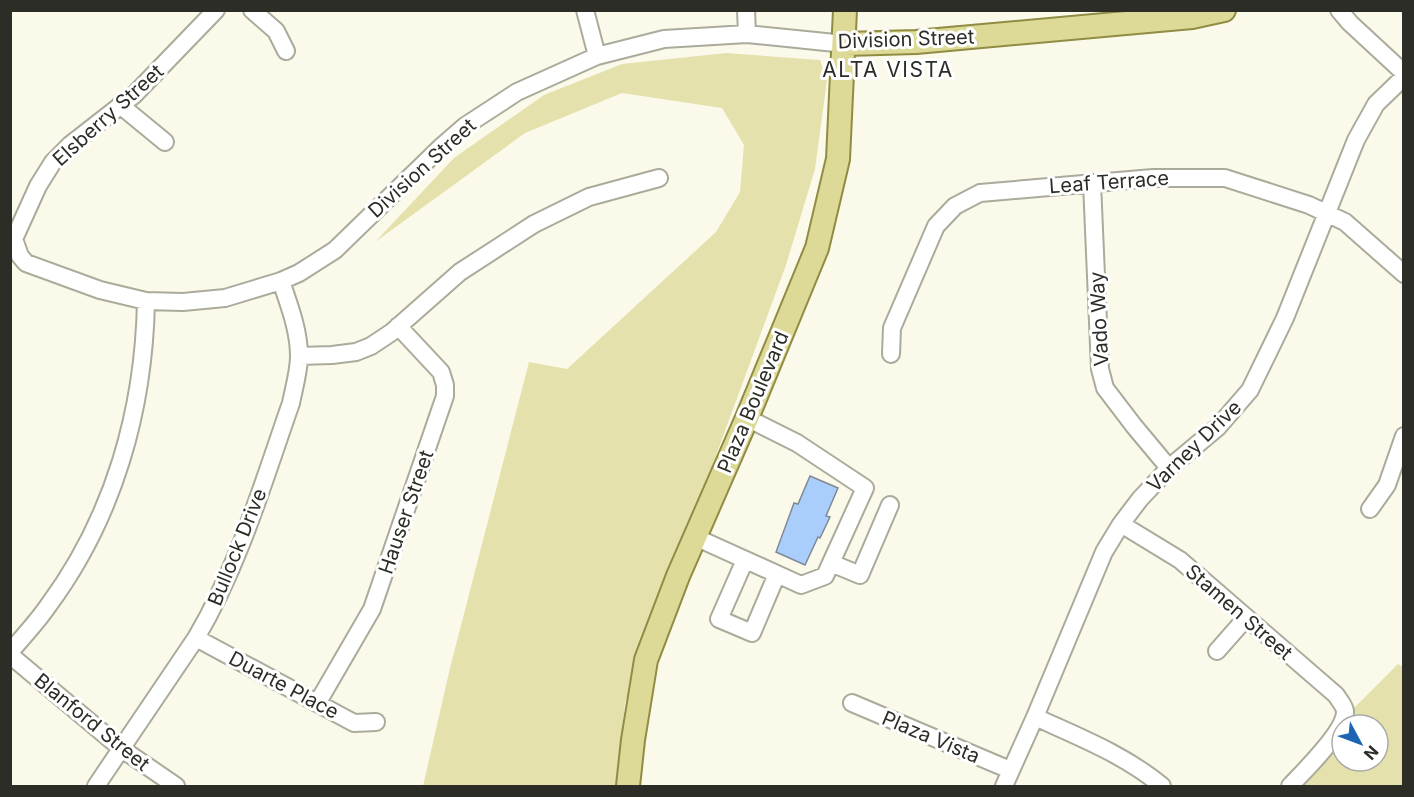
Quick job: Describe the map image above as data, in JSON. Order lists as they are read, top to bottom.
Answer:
{
  "streets": {
    "main road": ["Division Street", "Plaza Boulevard"],
    "street": [
      "Elsberry Street",
      "Leaf Terrace",
      "Vado Way",
      "Varney Drive",
      "Hauser Street",
      "Bullock Drive",
      "Stamen Street",
      "Duarte Place",
      "Blanford Street",
      "Plaza Vista"
    ]
  },
  "crossings": [
    ["Division Street", "Elsberry Street"],
    ["Division Street", "Plaza Boulevard"],
    ["Division Street", "Bullock Drive"],
    ["Leaf Terrace", "Vado Way"],
    ["Leaf Terrace", "Varney Drive"],
    ["Vado Way", "Varney Drive"],
    ["Varney Drive", "Stamen Street"],
    ["Varney Drive", "Plaza Vista"],
    ["Hauser Street", "Duarte Place"],
    ["Bullock Drive", "Duarte Place"],
    ["Bullock Drive", "Blanford Street"]
  ],
  "districts": ["ALTA VISTA"],
  "north": "bottom right"
}
